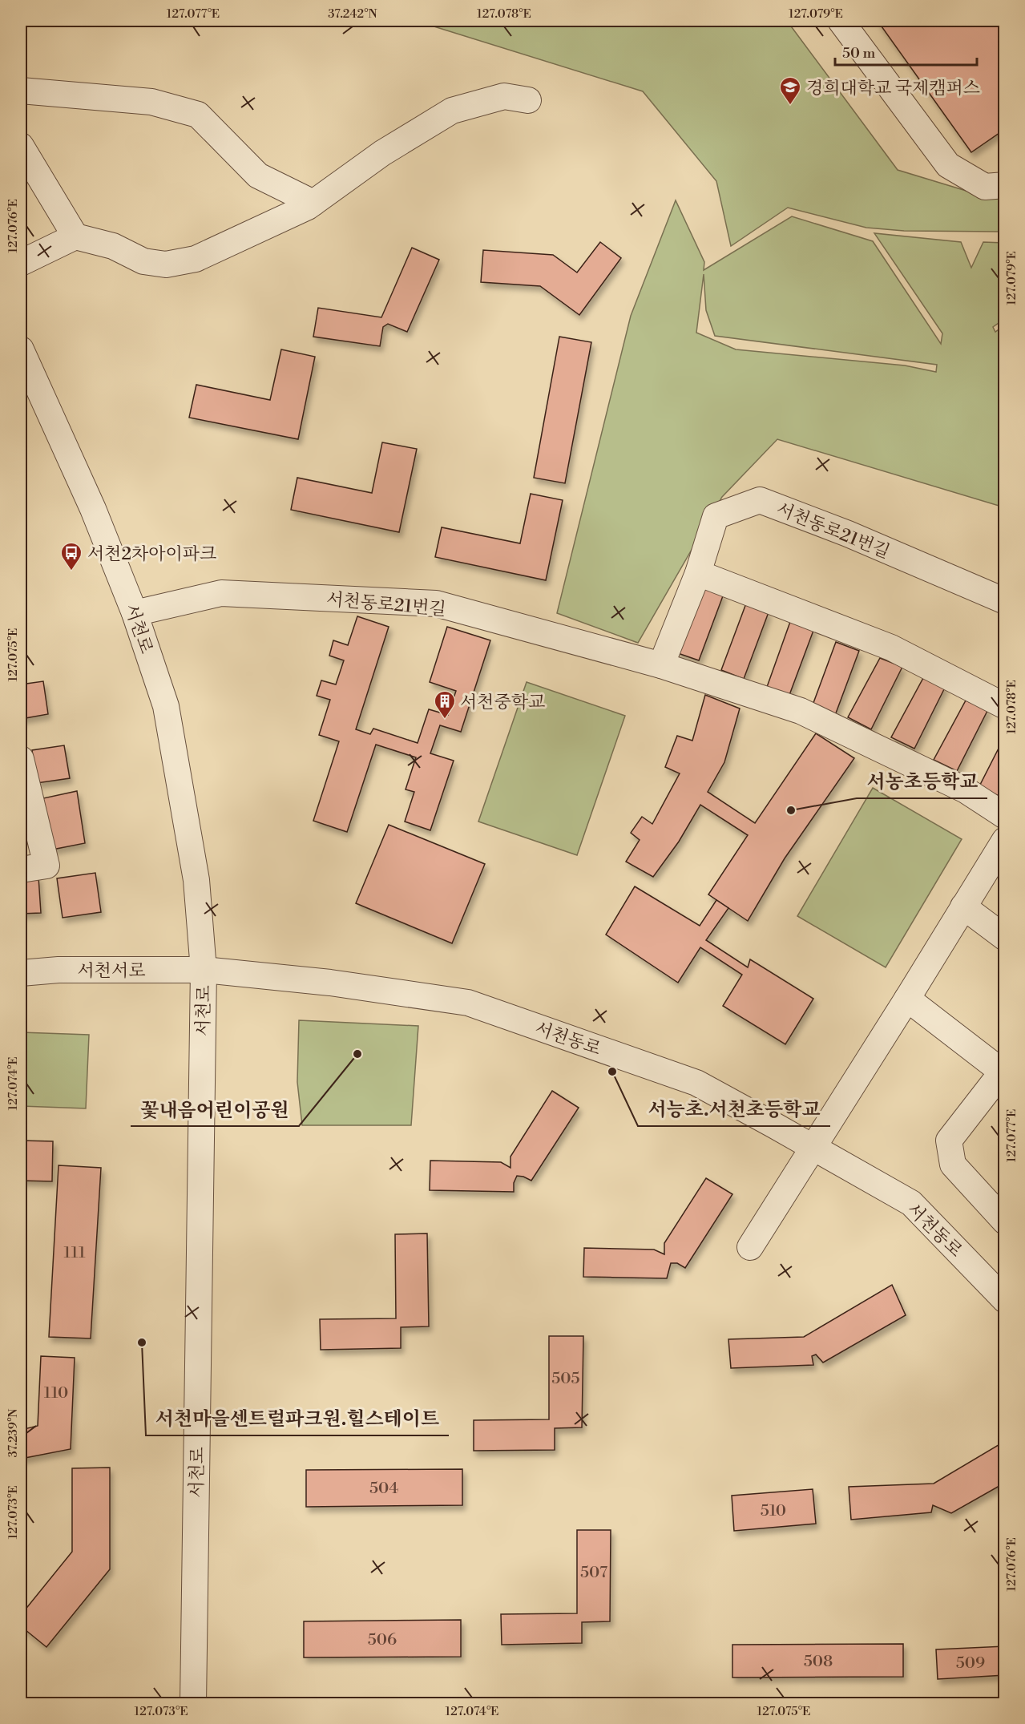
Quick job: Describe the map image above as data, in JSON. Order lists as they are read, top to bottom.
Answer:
{
  "streets": {
    "street": [
      "서천동로21번길",
      "서천로",
      "서천서로",
      "서천동로"
    ]
  },
  "crossings": [
    ["서천동로21번길", "서천로"],
    ["서천로", "서천서로"],
    ["서천로", "서천동로"],
    ["서천서로", "서천동로"]
  ],
  "places": {
    "school or university": ["경희대학교 국제캠퍼스"],
    "bus stop": ["서천2차아이파크"],
    "building": ["서천중학교"],
    "other": [
      "서농초등학교",
      "꽃내음어린이공원",
      "서능초.서천초등학교",
      "서천마을센트럴파크원.힐스테이트"
    ]
  },
  "house_numbers": [
    "111",
    "505",
    "110",
    "504",
    "510",
    "507",
    "506",
    "508",
    "509"
  ],
  "scale_bar": "50 m",
  "coordinates": [
    "127.077°E",
    "37.242°N",
    "127.078°E",
    "127.079°E",
    "127.076°E",
    "127.075°E",
    "127.074°E",
    "37.239°N",
    "127.073°E"
  ]
}
